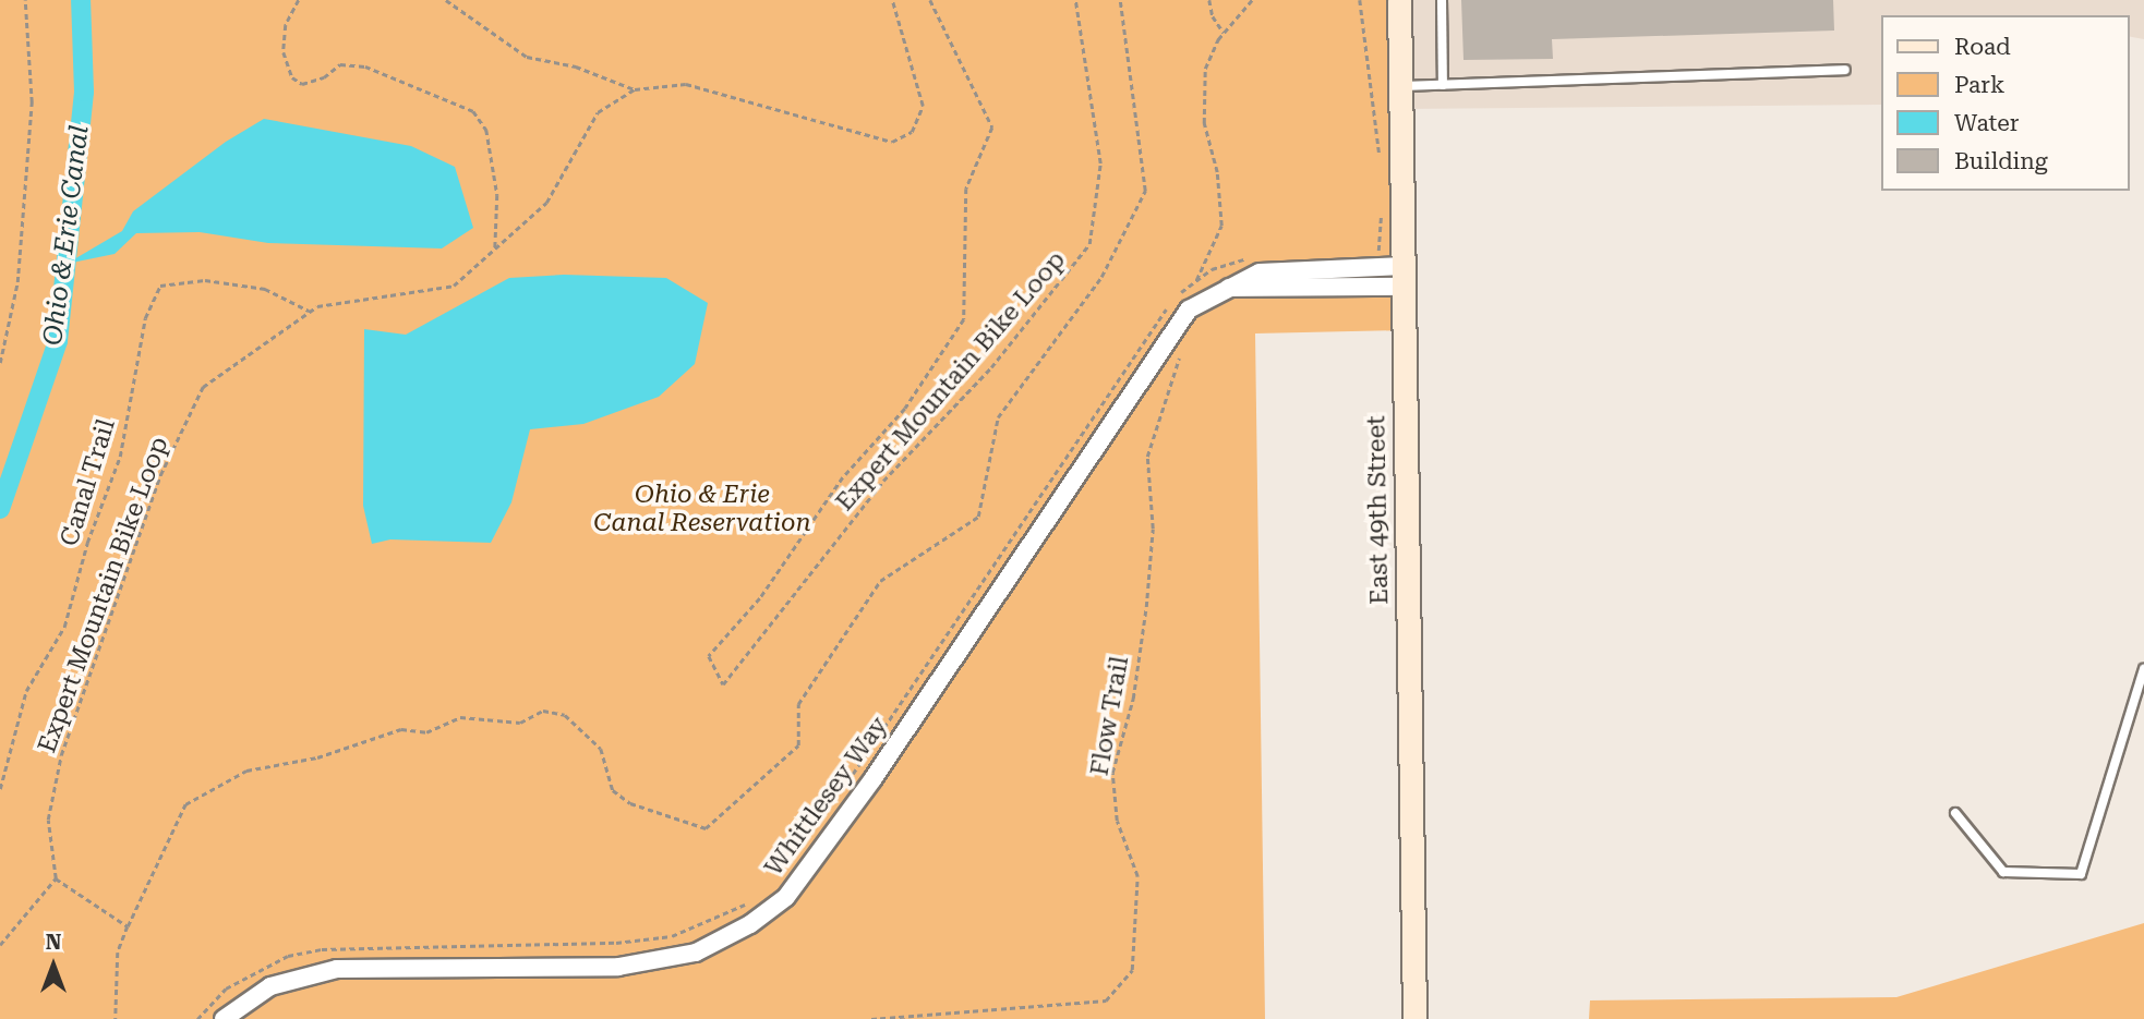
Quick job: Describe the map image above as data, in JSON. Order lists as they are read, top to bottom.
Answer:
{
  "streets": {
    "street": ["East 49th Street", "Whittlesey Way"],
    "path": ["Expert Mountain Bike Loop", "Canal Trail", "Flow Trail"]
  },
  "crossings": [
    ["Expert Mountain Bike Loop", "Canal Trail"],
    ["East 49th Street", "Whittlesey Way"],
    ["Flow Trail", "Whittlesey Way"]
  ],
  "water": ["Ohio & Erie Canal"],
  "parks": ["Ohio & Erie Canal Reservation"],
  "legend": [
    "Road",
    "Park",
    "Water",
    "Building"
  ],
  "north": "top"
}
